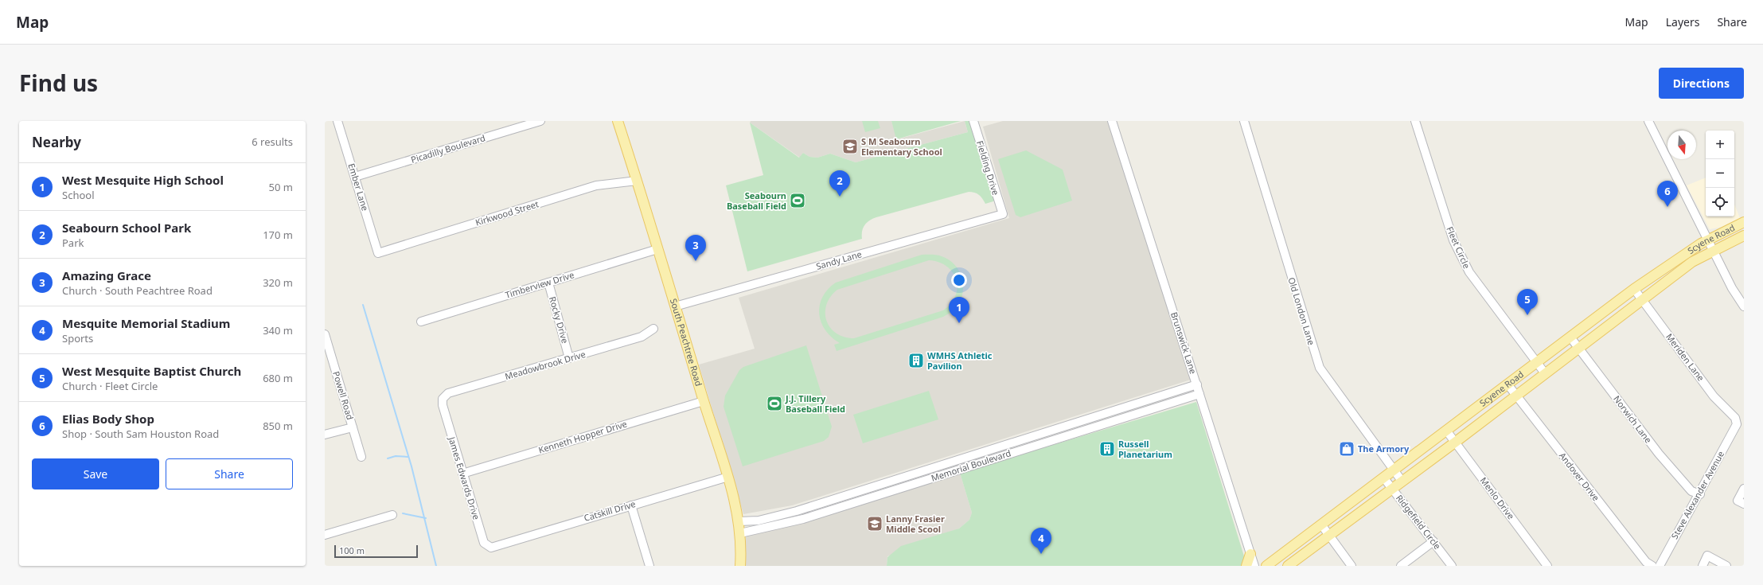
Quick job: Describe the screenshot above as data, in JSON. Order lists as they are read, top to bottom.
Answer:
{
  "streets": {
    "main road": ["Scyene Road", "South Peachtree Road"],
    "street": [
      "Picadilly Boulevard",
      "Fielding Drive",
      "Ember Lane",
      "Kirkwood Street",
      "Fleet Circle",
      "Sandy Lane",
      "Timberview Drive",
      "Old London Lane",
      "Rocky Drive",
      "Brunswick Lane",
      "Meriden Lane",
      "Meadowbrook Drive",
      "Powell Road",
      "Norwich Lane",
      "Kenneth Hopper Drive",
      "Memorial Boulevard",
      "Andover Drive",
      "James Edwards Drive",
      "Steve Alexander Avenue",
      "Menlo Drive",
      "Catskill Drive",
      "Ridgefield Circle"
    ]
  },
  "crossings": [
    ["Picadilly Boulevard", "Ember Lane"],
    ["Fielding Drive", "Sandy Lane"],
    ["Ember Lane", "Kirkwood Street"],
    ["Kirkwood Street", "South Peachtree Road"],
    ["Scyene Road", "Fleet Circle"],
    ["Scyene Road", "Old London Lane"],
    ["Scyene Road", "Meriden Lane"],
    ["Scyene Road", "Norwich Lane"],
    ["Scyene Road", "Andover Drive"],
    ["Scyene Road", "Menlo Drive"],
    ["Scyene Road", "Ridgefield Circle"],
    ["Sandy Lane", "South Peachtree Road"],
    ["Timberview Drive", "Rocky Drive"],
    ["Timberview Drive", "South Peachtree Road"],
    ["Rocky Drive", "Meadowbrook Drive"],
    ["South Peachtree Road", "Kenneth Hopper Drive"],
    ["South Peachtree Road", "Memorial Boulevard"],
    ["South Peachtree Road", "Catskill Drive"],
    ["Brunswick Lane", "Memorial Boulevard"],
    ["Meriden Lane", "Steve Alexander Avenue"],
    ["Meadowbrook Drive", "James Edwards Drive"],
    ["Norwich Lane", "Steve Alexander Avenue"],
    ["Kenneth Hopper Drive", "James Edwards Drive"],
    ["James Edwards Drive", "Catskill Drive"]
  ],
  "places": {
    "school or university": ["S M Seabourn Elementary School", "Lanny Frasier Middle Scool"],
    "sports": ["Seabourn Baseball Field", "J.J. Tillery Baseball Field"],
    "building": ["WMHS Athletic Pavilion", "Russell Planetarium"],
    "shop": ["The Armory"]
  },
  "scale_bar": "100 m",
  "north": "bottom",
  "page": {
    "header": "Map",
    "nav": ["Map", "Layers", "Share"],
    "title": "Find us",
    "buttons": [
      "Directions",
      ["Save", "Share"]
    ],
    "heading": ["Nearby", "6 results"],
    "map_buttons": ["+", "−"],
    "list": [
      {
        "mark": "1",
        "name": "West Mesquite High School",
        "note": "School",
        "value": "50 m"
      },
      {
        "mark": "2",
        "name": "Seabourn School Park",
        "note": "Park",
        "value": "170 m"
      },
      {
        "mark": "3",
        "name": "Amazing Grace",
        "note": "Church · South Peachtree Road",
        "value": "320 m"
      },
      {
        "mark": "4",
        "name": "Mesquite Memorial Stadium",
        "note": "Sports",
        "value": "340 m"
      },
      {
        "mark": "5",
        "name": "West Mesquite Baptist Church",
        "note": "Church · Fleet Circle",
        "value": "680 m"
      },
      {
        "mark": "6",
        "name": "Elias Body Shop",
        "note": "Shop · South Sam Houston Road",
        "value": "850 m"
      }
    ],
    "pins": [
      "2",
      "6",
      "3",
      "5",
      "1",
      "4"
    ],
    "scale": "100 m"
  }
}
